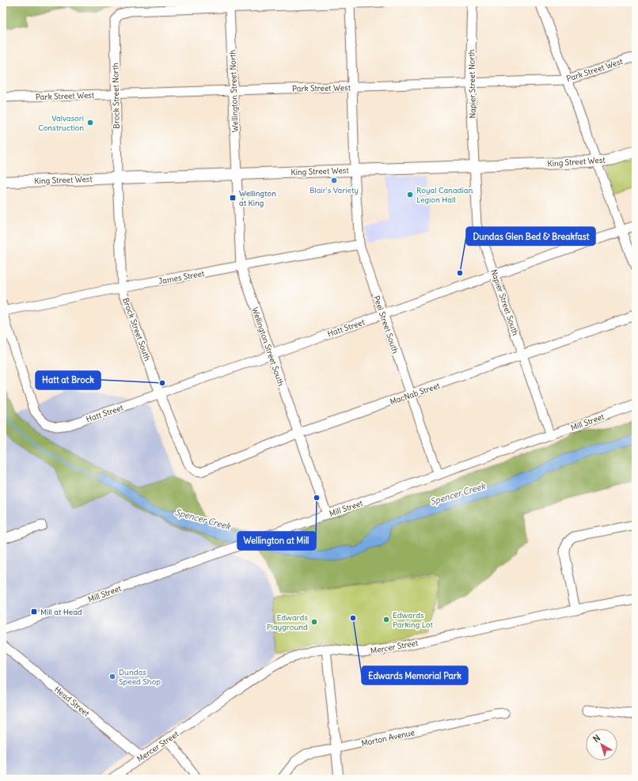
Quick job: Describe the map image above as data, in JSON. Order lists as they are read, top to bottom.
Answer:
{
  "streets": {
    "main road": ["King Street West"],
    "street": [
      "Park Street West",
      "Napier Street North",
      "Wellington Street North",
      "Brock Street North",
      "James Street",
      "Napier Street South",
      "Peel Street South",
      "Hatt Street",
      "Brock Street South",
      "Wellington Street South",
      "MacNab Street",
      "Mill Street",
      "Mercer Street",
      "Head Street",
      "Morton Avenue"
    ]
  },
  "crossings": [
    ["Park Street West", "Napier Street North"],
    ["Park Street West", "Wellington Street North"],
    ["Park Street West", "Brock Street North"],
    ["Park Street West", "Peel Street South"],
    ["Napier Street North", "King Street West"],
    ["Napier Street North", "Napier Street South"],
    ["Wellington Street North", "Brock Street North"],
    ["Wellington Street North", "King Street West"],
    ["Wellington Street North", "Wellington Street South"],
    ["Brock Street North", "King Street West"],
    ["Brock Street North", "Brock Street South"],
    ["King Street West", "Napier Street South"],
    ["King Street West", "Peel Street South"],
    ["King Street West", "Brock Street South"],
    ["King Street West", "Wellington Street South"],
    ["James Street", "Peel Street South"],
    ["James Street", "Hatt Street"],
    ["James Street", "Brock Street South"],
    ["James Street", "Wellington Street South"],
    ["Napier Street South", "Hatt Street"],
    ["Napier Street South", "MacNab Street"],
    ["Napier Street South", "Mill Street"],
    ["Peel Street South", "Hatt Street"],
    ["Peel Street South", "MacNab Street"],
    ["Peel Street South", "Mill Street"],
    ["Hatt Street", "Brock Street South"],
    ["Hatt Street", "Wellington Street South"],
    ["Brock Street South", "MacNab Street"],
    ["Wellington Street South", "MacNab Street"],
    ["Wellington Street South", "Mill Street"],
    ["Mercer Street", "Head Street"]
  ],
  "water": ["Spencer Creek"],
  "places": {
    "other": [
      "Valvasori Construction",
      "Blair's Variety",
      "Royal Canadian Legion Hall",
      "Dundas Glen Bed & Breakfast",
      "Hatt at Brock",
      "Wellington at Mill",
      "Edwards Memorial Park",
      "Edwards Parking Lot",
      "Edwards Playground",
      "Dundas Speed Shop"
    ],
    "transit": ["Wellington at King", "Mill at Head"]
  },
  "north": "top left"
}
